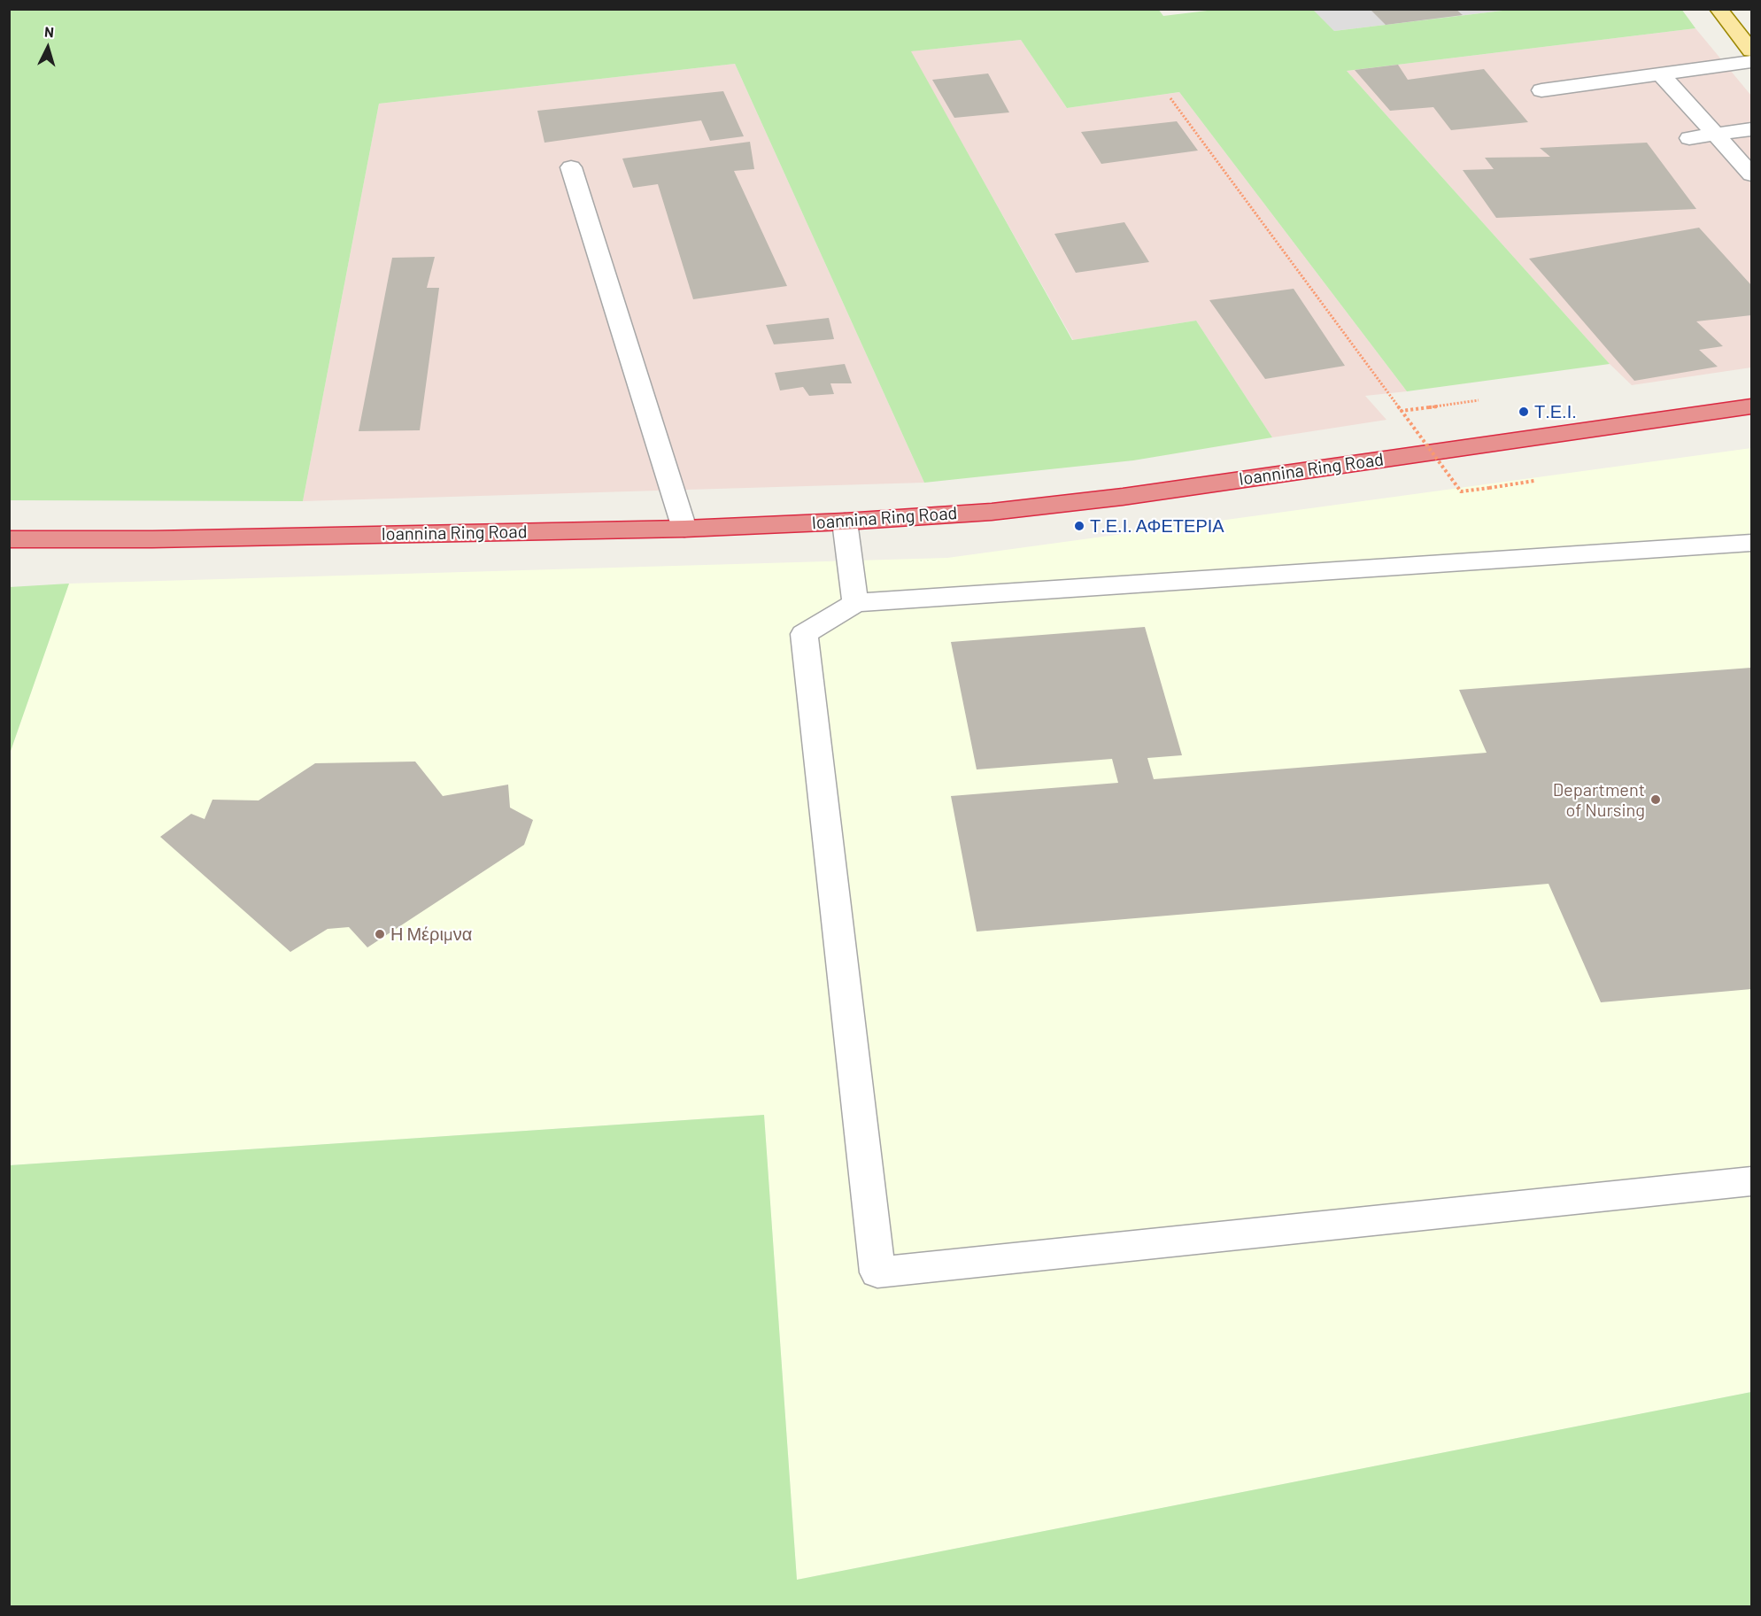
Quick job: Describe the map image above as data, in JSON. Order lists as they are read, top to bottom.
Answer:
{
  "streets": {
    "highway": ["Ioannina Ring Road"]
  },
  "places": [
    "Τ.Ε.Ι.",
    "Τ.Ε.Ι. ΑΦΕΤΕΡΙΑ",
    "Department of Nursing",
    "Η Μέριμνα"
  ],
  "north": "top"
}
